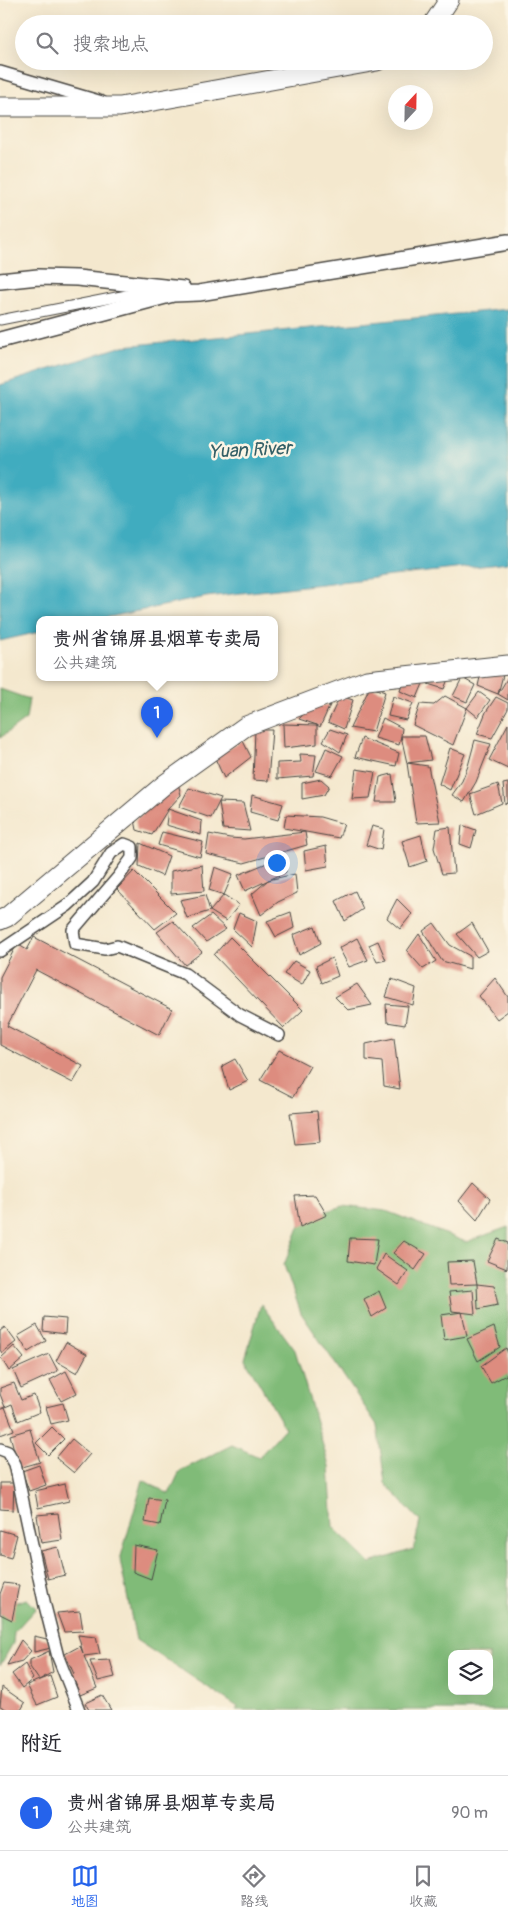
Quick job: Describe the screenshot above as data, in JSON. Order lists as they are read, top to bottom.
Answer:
{
  "water": ["Yuan River"],
  "north": "top",
  "page": {
    "search": "搜索地点",
    "popup": ["贵州省锦屏县烟草专卖局", "公共建筑"],
    "pins": "1",
    "heading": "附近",
    "list": [
      {
        "mark": "1",
        "name": "贵州省锦屏县烟草专卖局",
        "note": "公共建筑",
        "value": "90 m"
      }
    ],
    "nav": ["地图", "路线", "收藏"]
  }
}
